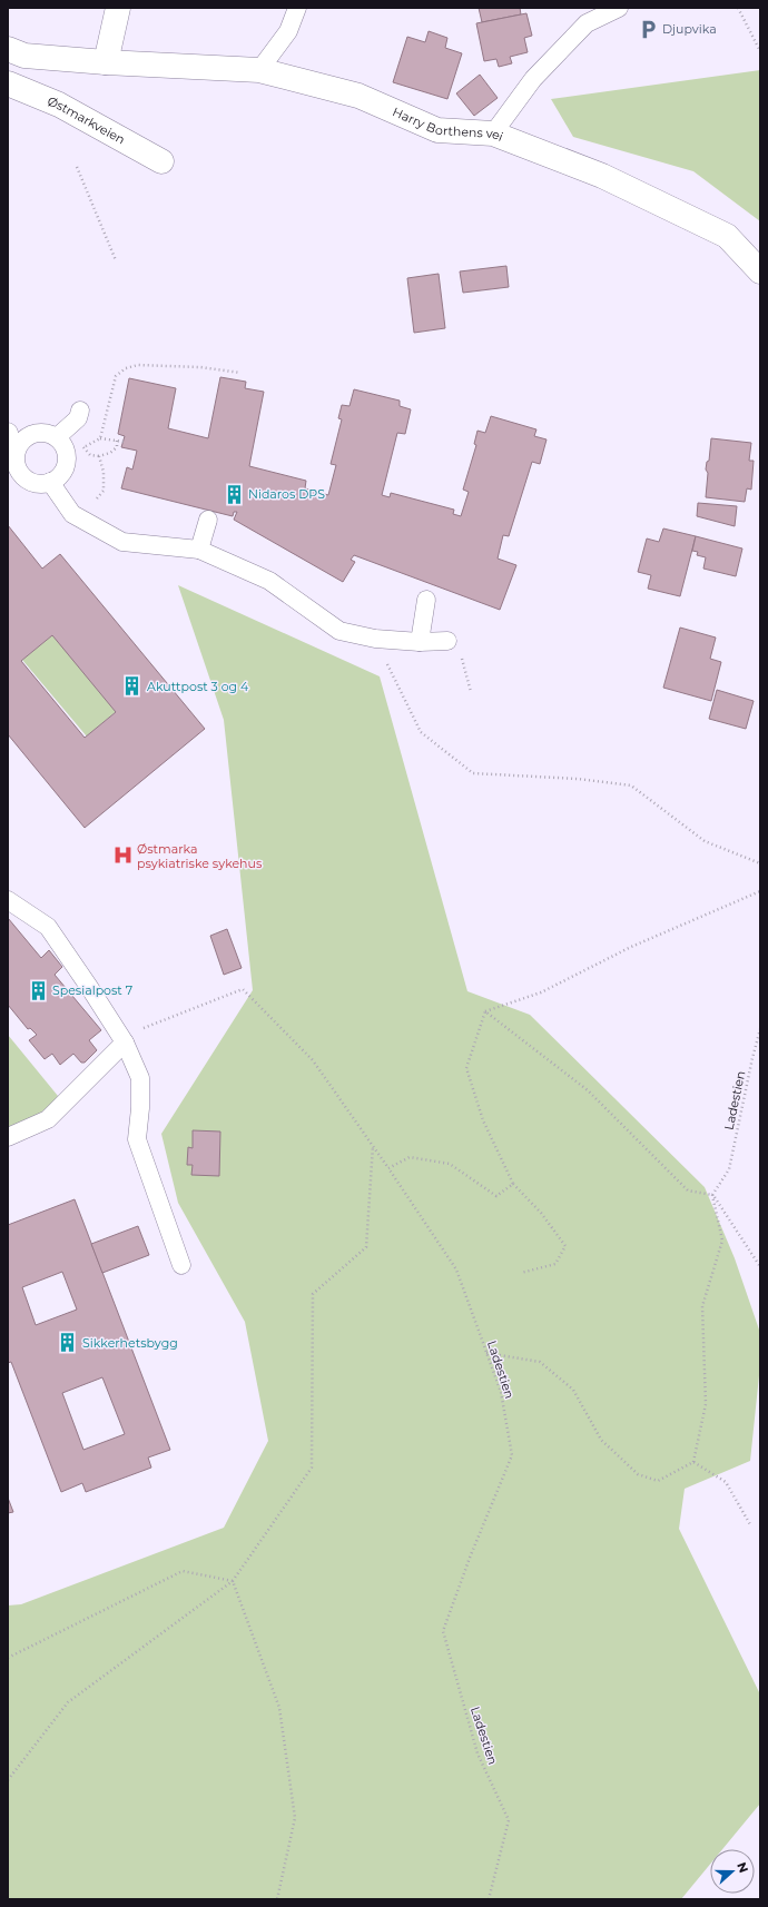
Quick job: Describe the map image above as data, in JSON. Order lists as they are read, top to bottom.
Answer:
{
  "streets": {
    "street": ["Østmarkveien", "Harry Borthens vei"],
    "path": ["Ladestien"]
  },
  "places": {
    "parking": ["Djupvika"],
    "building": [
      "Nidaros DPS",
      "Akuttpost 3 og 4",
      "Spesialpost 7",
      "Sikkerhetsbygg"
    ],
    "hospital": ["Østmarka psykiatriske sykehus"]
  },
  "north": "right"
}
